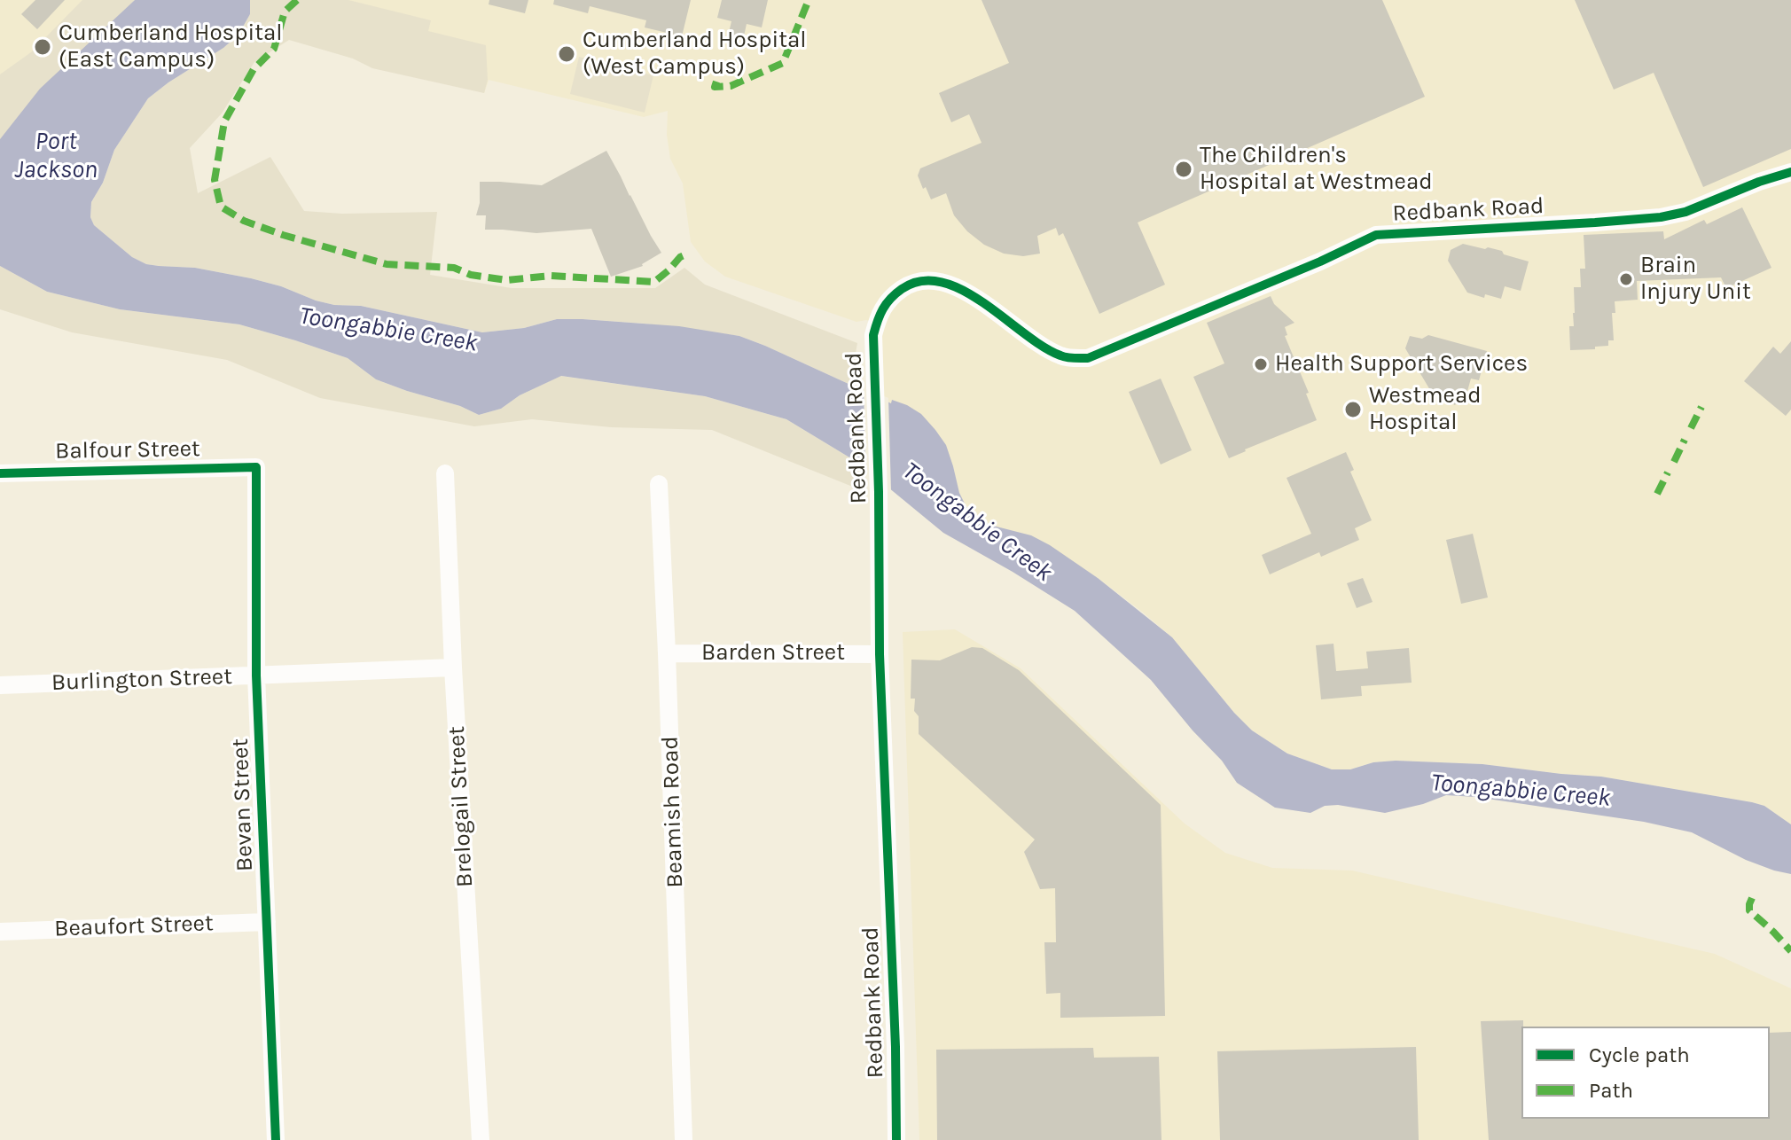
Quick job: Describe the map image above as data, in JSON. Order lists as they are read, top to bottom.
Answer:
{
  "streets": {
    "street": [
      "Redbank Road",
      "Balfour Street",
      "Barden Street",
      "Burlington Street",
      "Bevan Street",
      "Brelogail Street",
      "Beamish Road",
      "Beaufort Street"
    ]
  },
  "crossings": [
    ["Redbank Road", "Barden Street"],
    ["Balfour Street", "Bevan Street"],
    ["Barden Street", "Beamish Road"],
    ["Burlington Street", "Bevan Street"],
    ["Burlington Street", "Brelogail Street"],
    ["Bevan Street", "Beaufort Street"]
  ],
  "water": ["Port Jackson", "Toongabbie Creek"],
  "places": [
    "Cumberland Hospital (East Campus)",
    "Cumberland Hospital (West Campus)",
    "The Children's Hospital at Westmead",
    "Brain Injury Unit",
    "Health Support Services",
    "Westmead Hospital"
  ],
  "legend": ["Cycle path", "Path"]
}
